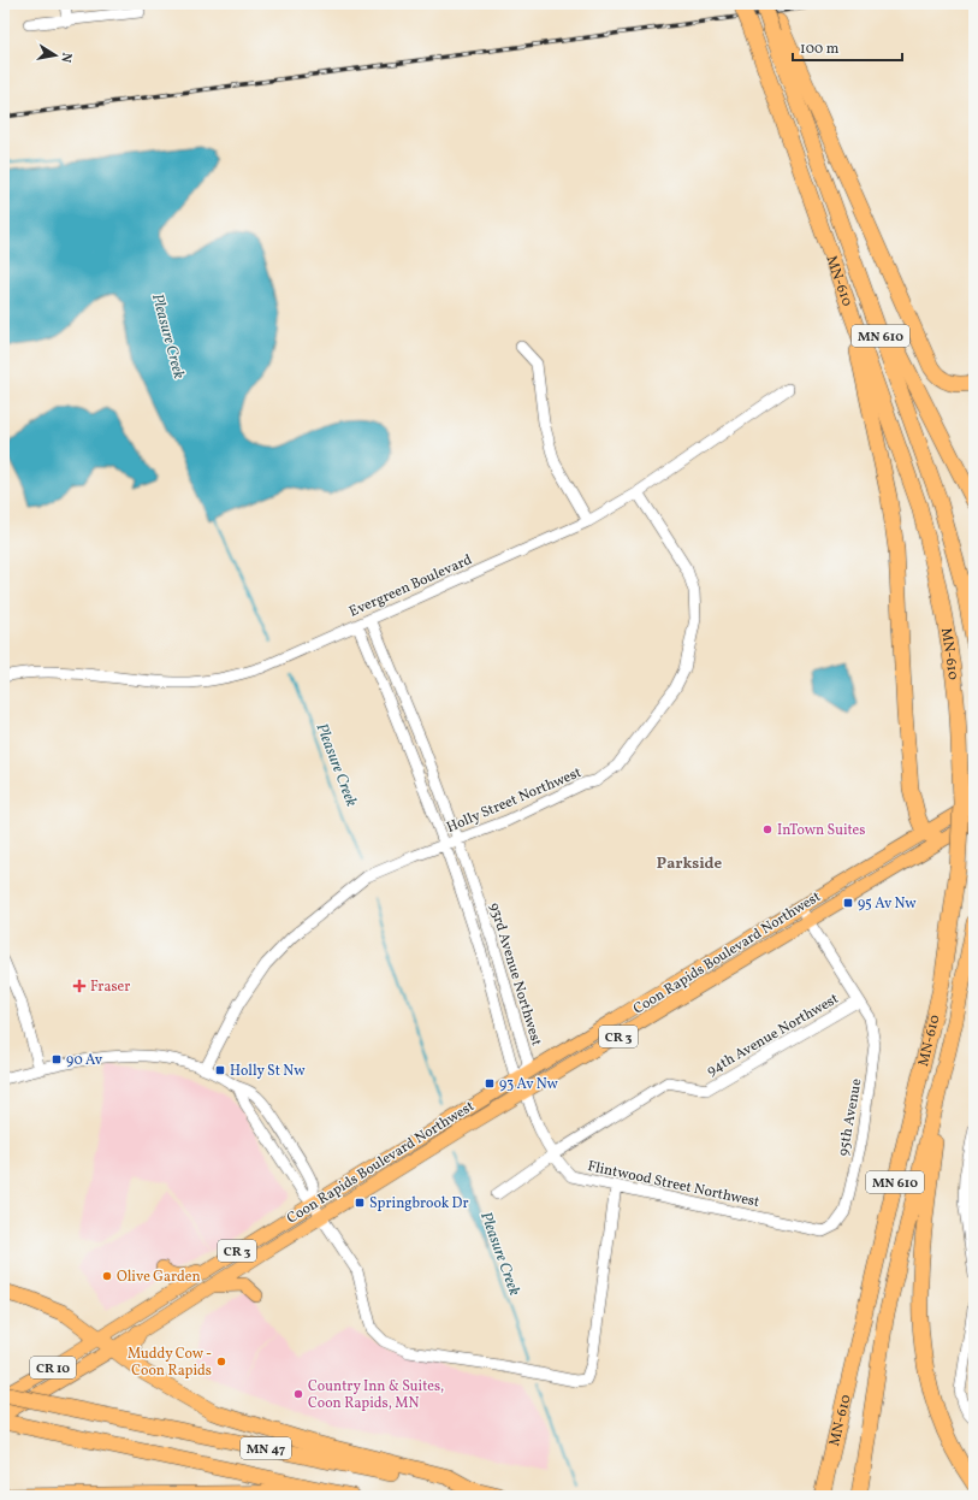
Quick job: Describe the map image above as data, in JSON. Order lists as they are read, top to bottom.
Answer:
{
  "streets": {
    "highway": ["MN-610", "MN 610", "MN 47"],
    "main road": ["Coon Rapids Boulevard Northwest", "CR 3", "CR 10"],
    "street": [
      "Evergreen Boulevard",
      "Holly Street Northwest",
      "93rd Avenue Northwest",
      "94th Avenue Northwest",
      "95th Avenue",
      "Flintwood Street Northwest"
    ]
  },
  "crossings": [
    ["Evergreen Boulevard", "Holly Street Northwest"],
    ["Evergreen Boulevard", "93rd Avenue Northwest"],
    ["Holly Street Northwest", "93rd Avenue Northwest"],
    ["Coon Rapids Boulevard Northwest", "93rd Avenue Northwest"],
    ["Coon Rapids Boulevard Northwest", "94th Avenue Northwest"],
    ["Coon Rapids Boulevard Northwest", "Flintwood Street Northwest"],
    ["Coon Rapids Boulevard Northwest", "MN 47"],
    ["93rd Avenue Northwest", "Flintwood Street Northwest"],
    ["94th Avenue Northwest", "95th Avenue"],
    ["94th Avenue Northwest", "Flintwood Street Northwest"],
    ["95th Avenue", "Flintwood Street Northwest"]
  ],
  "districts": ["Parkside"],
  "water": ["Pleasure Creek"],
  "places": {
    "other": [
      "InTown Suites",
      "Olive Garden",
      "Muddy Cow - Coon Rapids",
      "Country Inn & Suites, Coon Rapids, MN"
    ],
    "transit": [
      "95 Av Nw",
      "90 Av",
      "Holly St Nw",
      "93 Av Nw",
      "Springbrook Dr"
    ],
    "health": ["Fraser"]
  },
  "scale_bar": "100 m",
  "north": "right"
}
